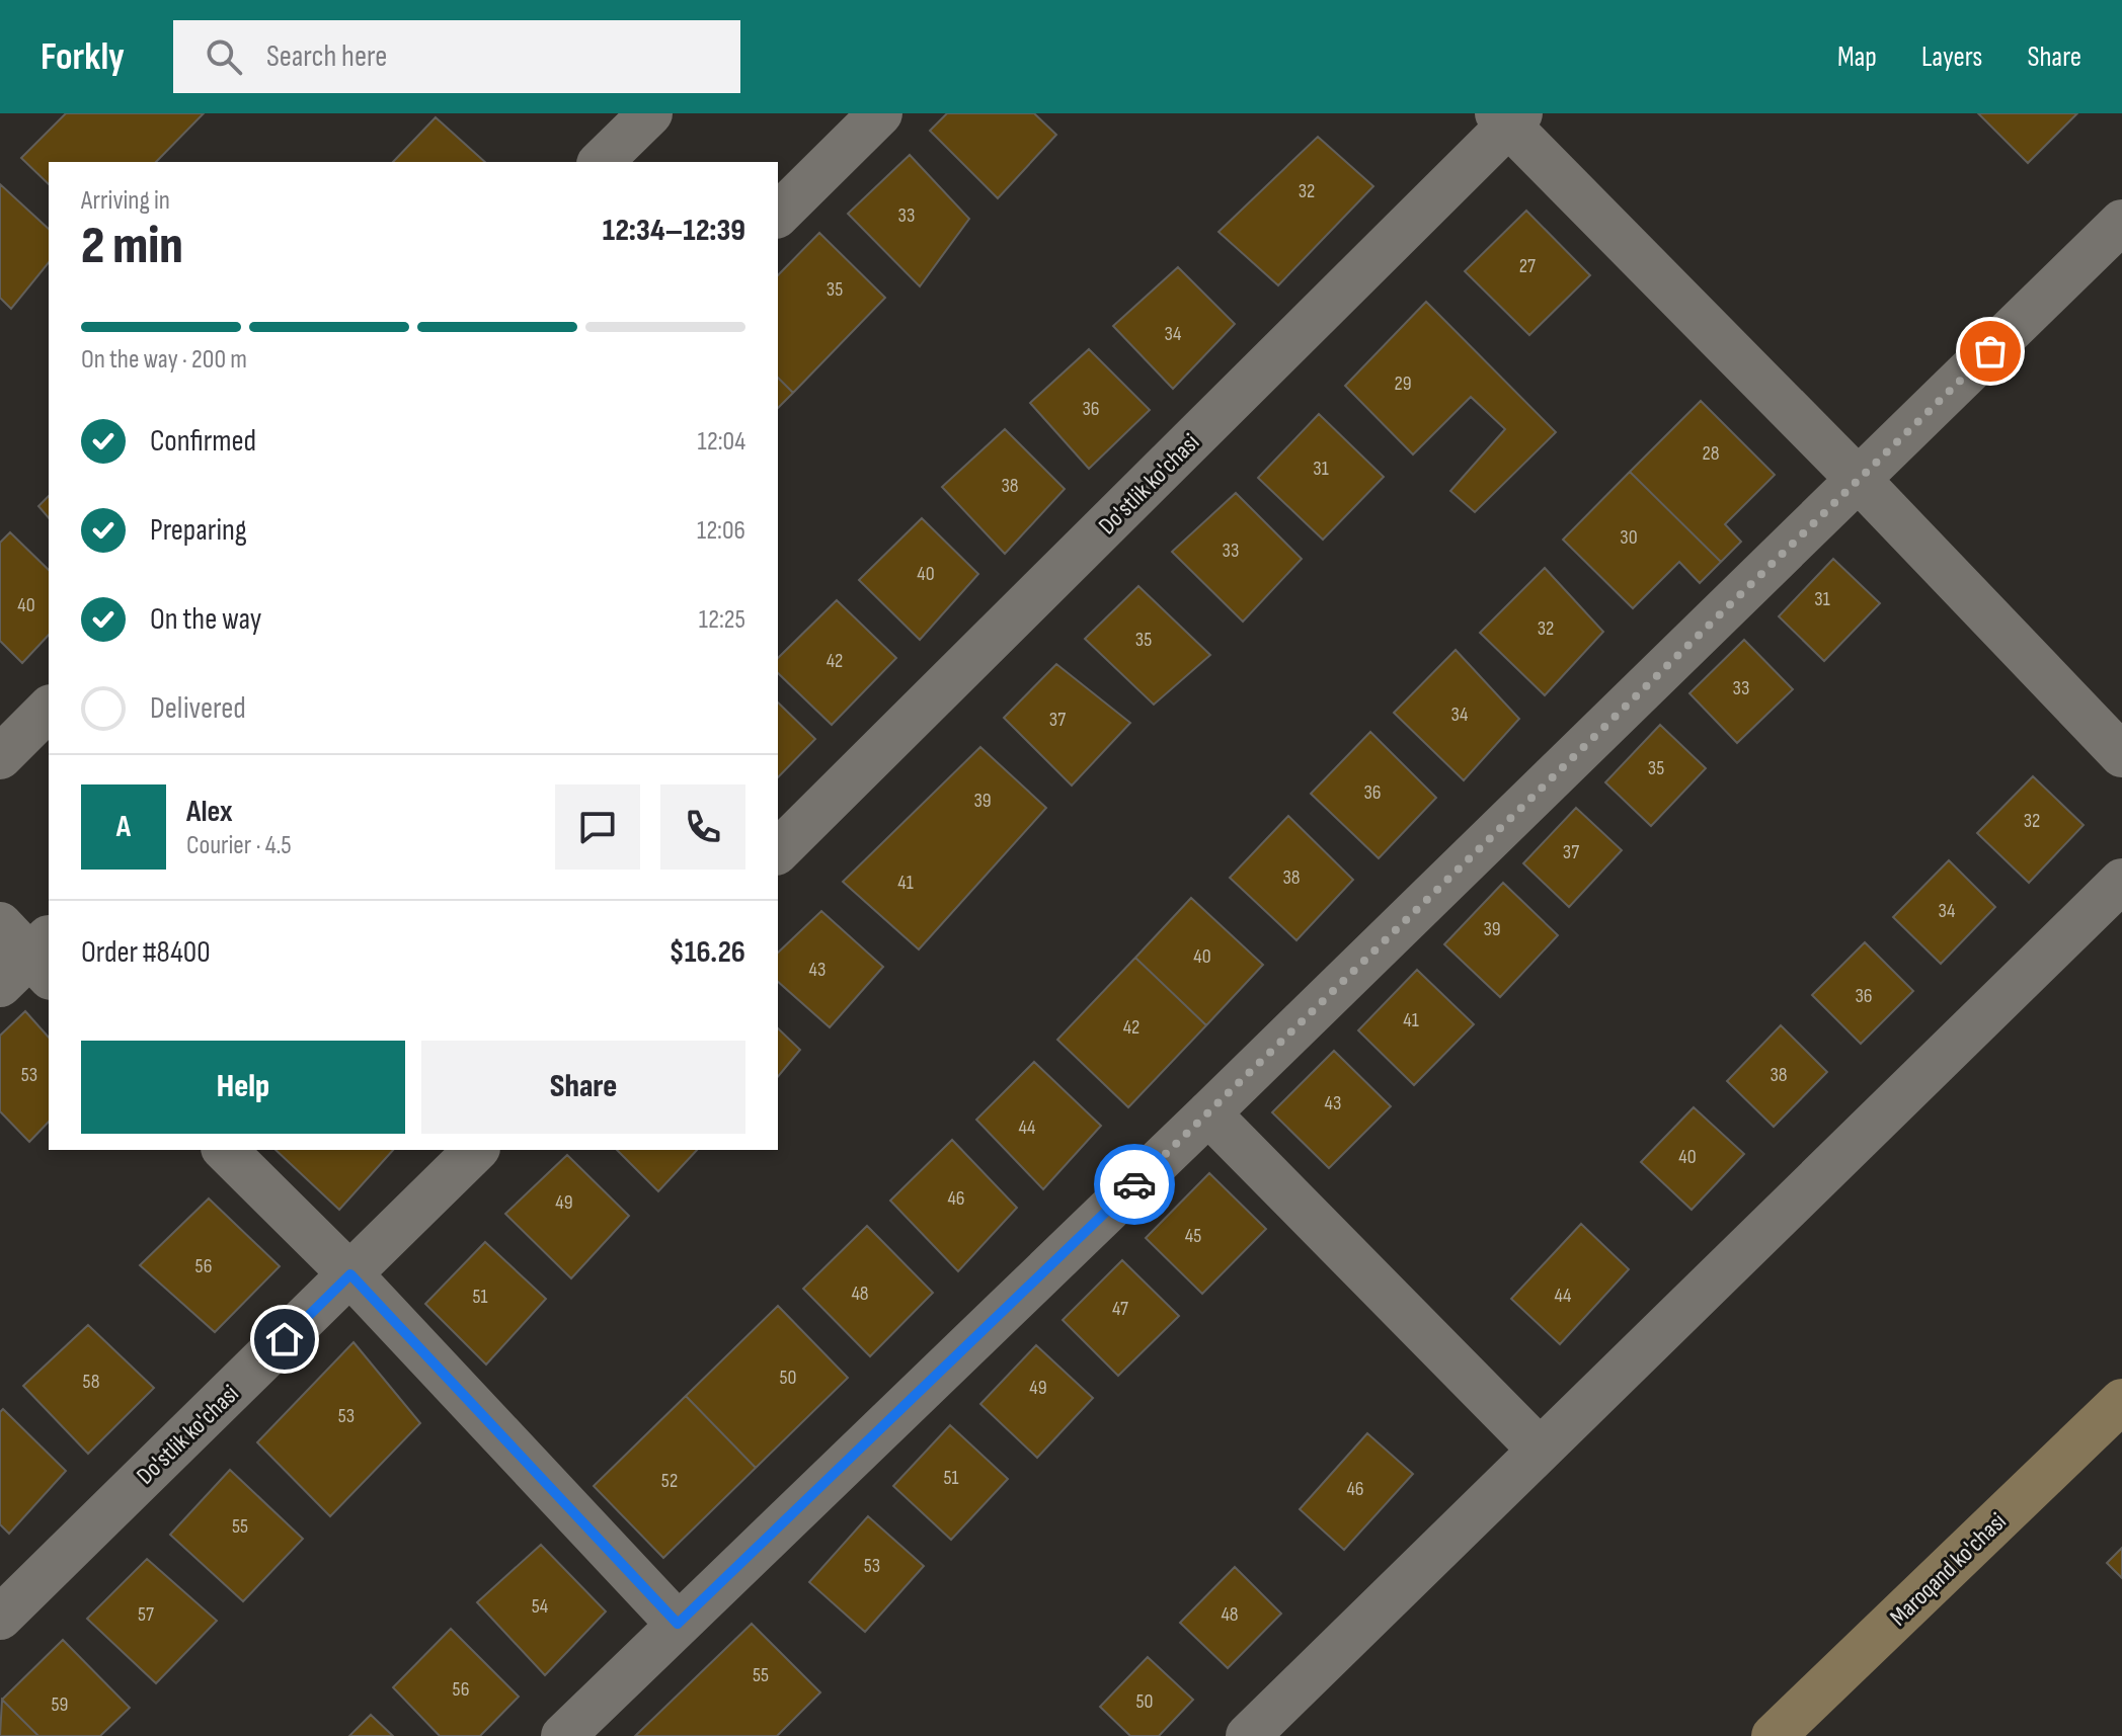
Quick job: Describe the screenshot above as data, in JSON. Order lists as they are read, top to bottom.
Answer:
{
  "streets": {
    "street": ["Do'stlik ko'chasi", "Maroqand ko'chasi"]
  },
  "house_numbers": [
    "32",
    "33",
    "27",
    "35",
    "34",
    "29",
    "36",
    "28",
    "31",
    "38",
    "30",
    "33",
    "40",
    "31",
    "40",
    "32",
    "35",
    "42",
    "33",
    "34",
    "37",
    "35",
    "36",
    "39",
    "32",
    "37",
    "38",
    "41",
    "34",
    "39",
    "40",
    "43",
    "36",
    "41",
    "42",
    "53",
    "38",
    "43",
    "44",
    "40",
    "46",
    "49",
    "45",
    "56",
    "48",
    "44",
    "51",
    "47",
    "50",
    "58",
    "49",
    "53",
    "51",
    "52",
    "46",
    "55",
    "53",
    "54",
    "57",
    "48",
    "55",
    "56",
    "50",
    "59"
  ],
  "page": {
    "header": "Forkly",
    "search": "Search here",
    "nav": ["Map", "Layers", "Share"],
    "heading": ["2 min", "Arriving in", "12:34–12:39"],
    "panel": [
      "Alex",
      "Courier · 4.5",
      "Order #8400",
      "$16.26"
    ],
    "bar": "On the way · 200 m",
    "list": [
      ["Confirmed", "12:04"],
      ["Preparing", "12:06"],
      ["On the way", "12:25"],
      "Delivered"
    ],
    "round": "A",
    "buttons": ["Help", "Share"]
  }
}
